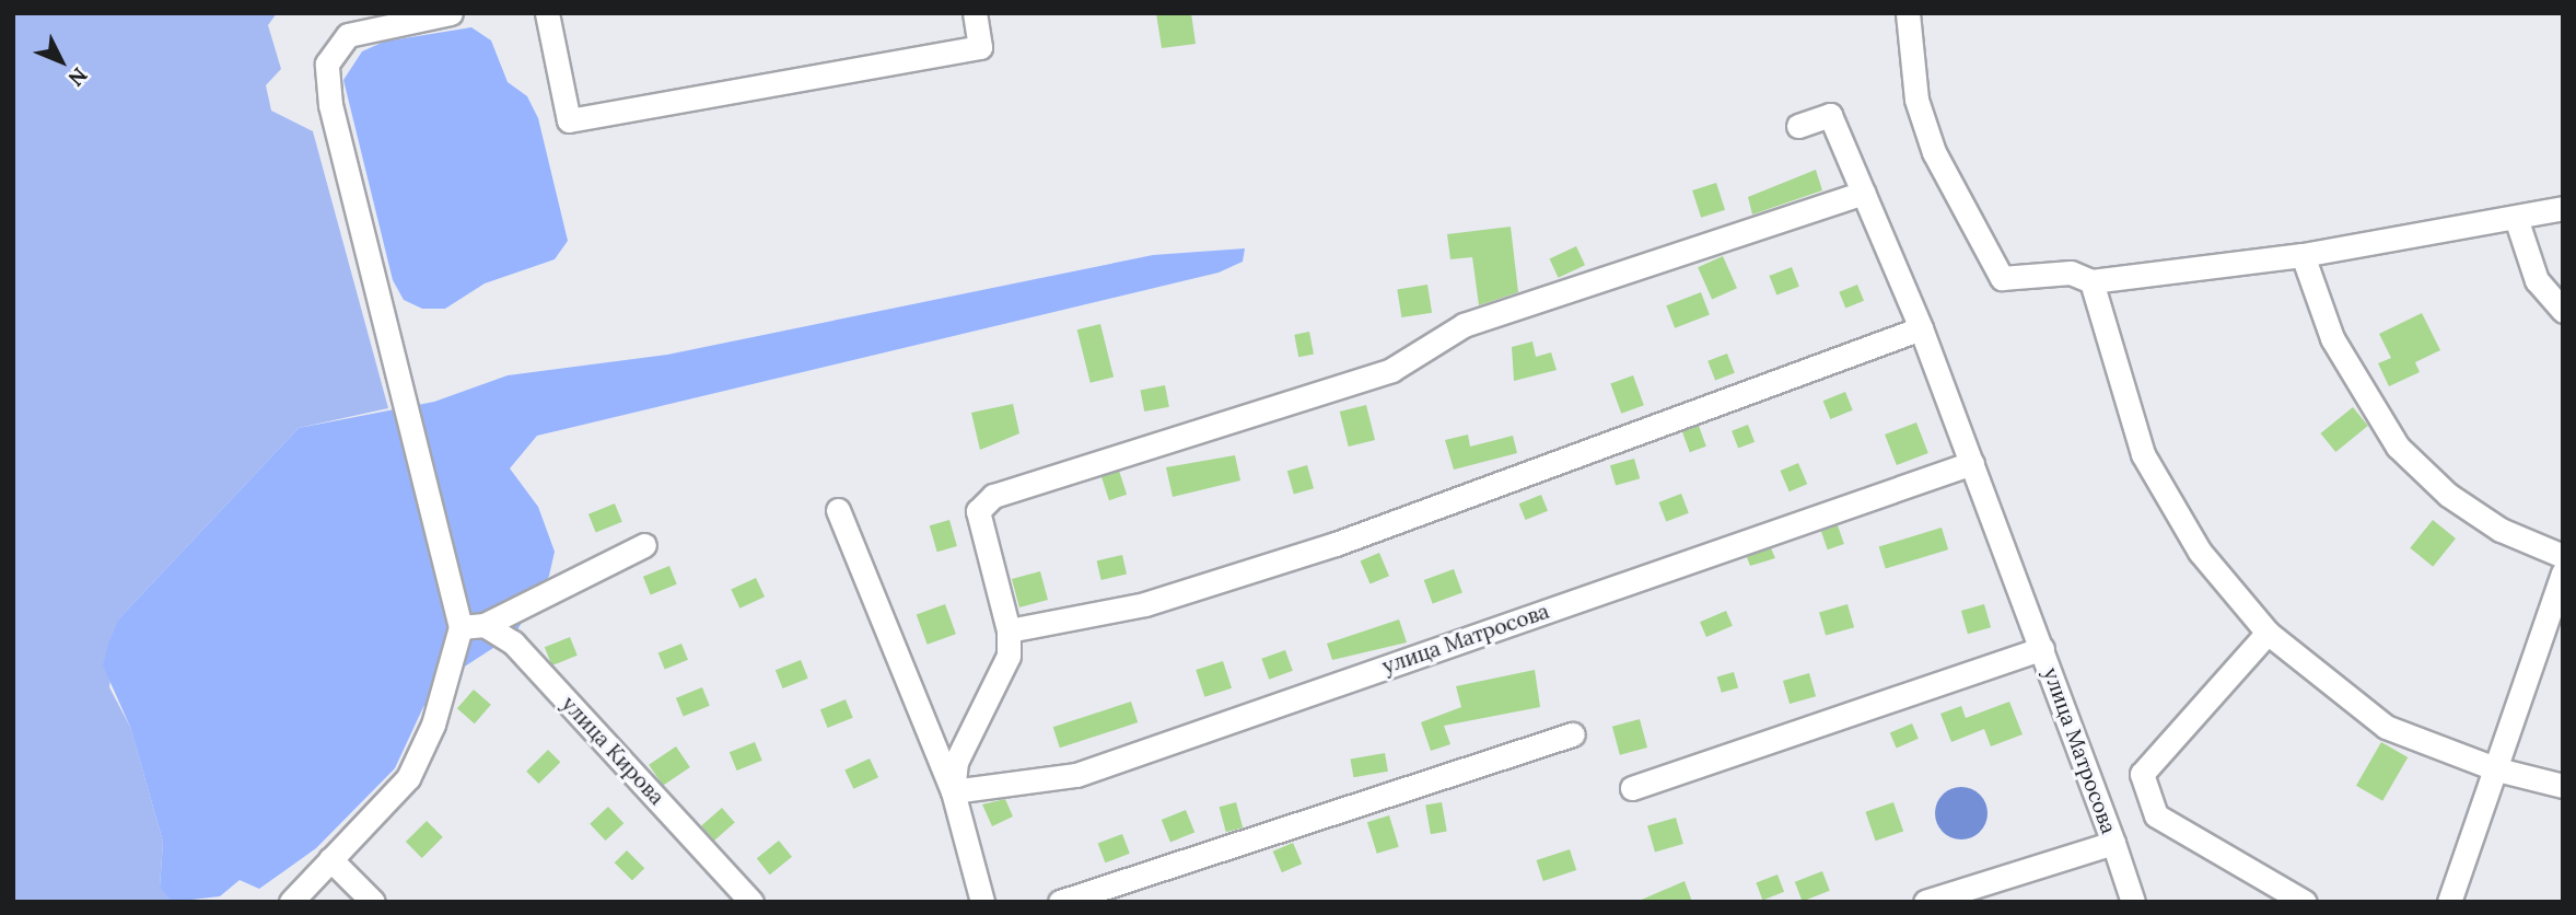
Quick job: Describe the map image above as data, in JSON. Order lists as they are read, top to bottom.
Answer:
{
  "streets": {
    "street": ["улица Матросова", "улица Кирова"]
  },
  "north": "bottom right"
}
